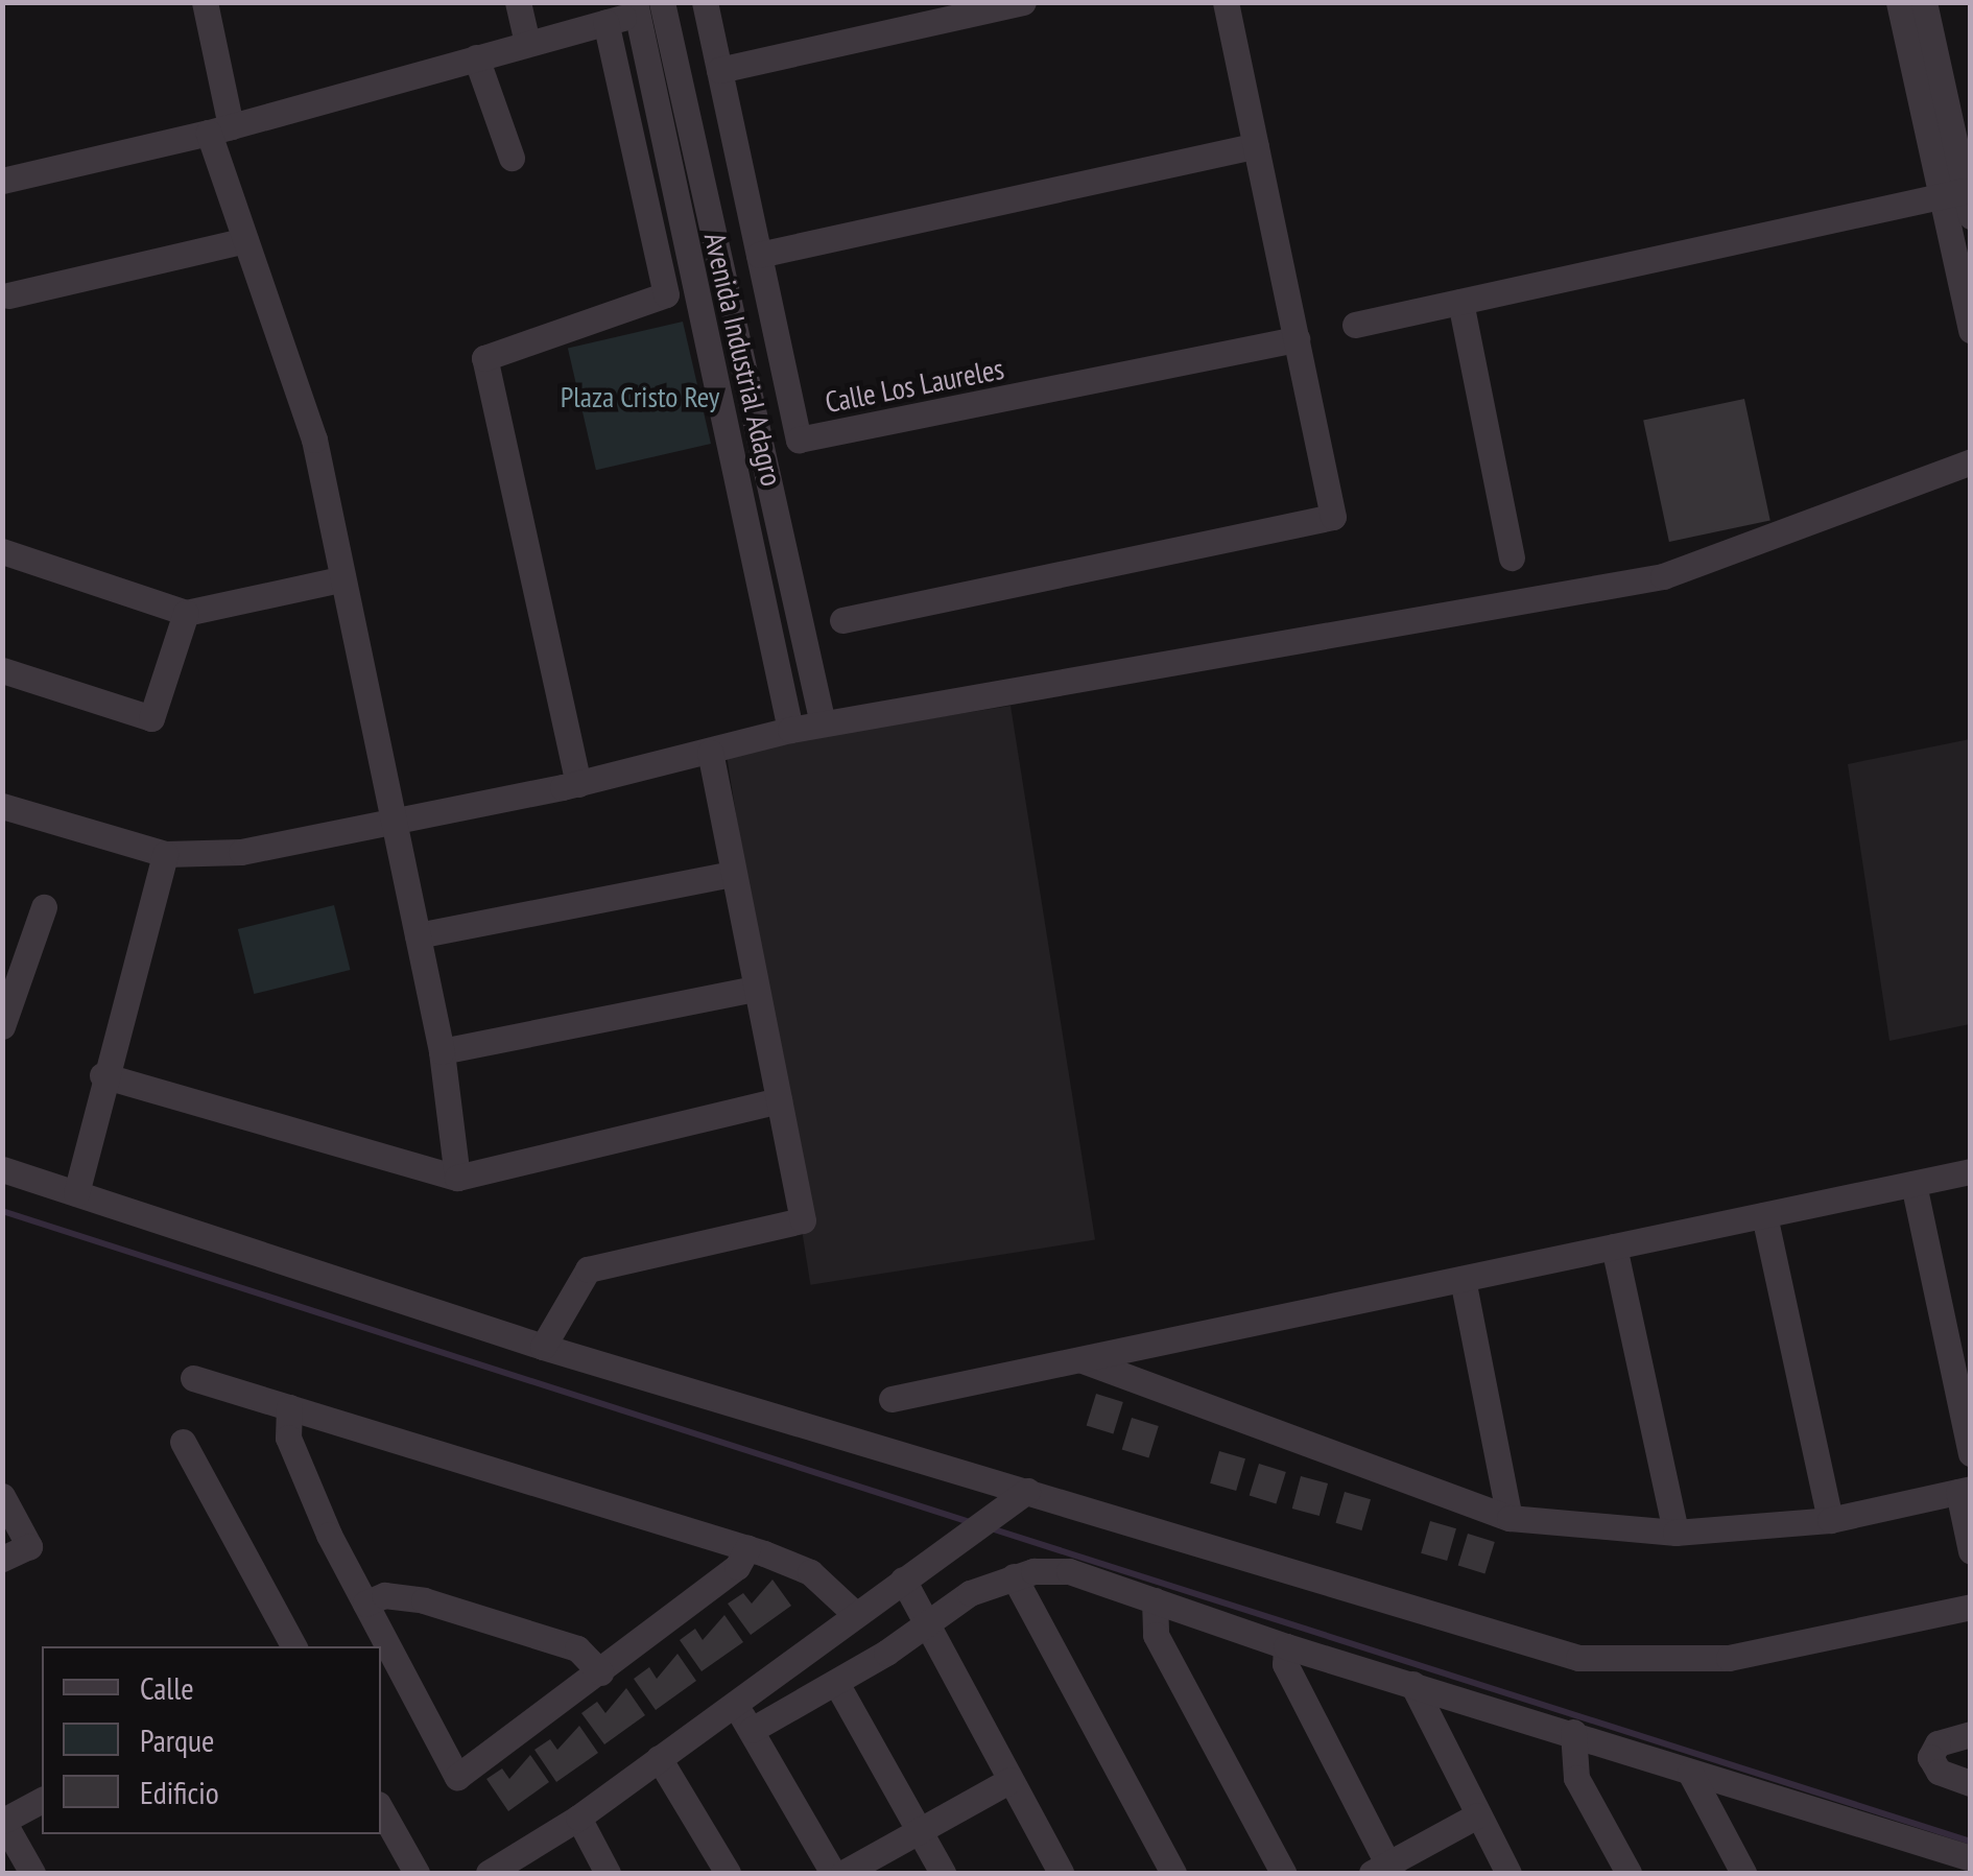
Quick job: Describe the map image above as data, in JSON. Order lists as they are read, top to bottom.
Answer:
{
  "streets": {
    "street": ["Avenida Industrial Adagro", "Calle Los Laureles"]
  },
  "parks": ["Plaza Cristo Rey"],
  "legend": ["Calle", "Parque", "Edificio"]
}
